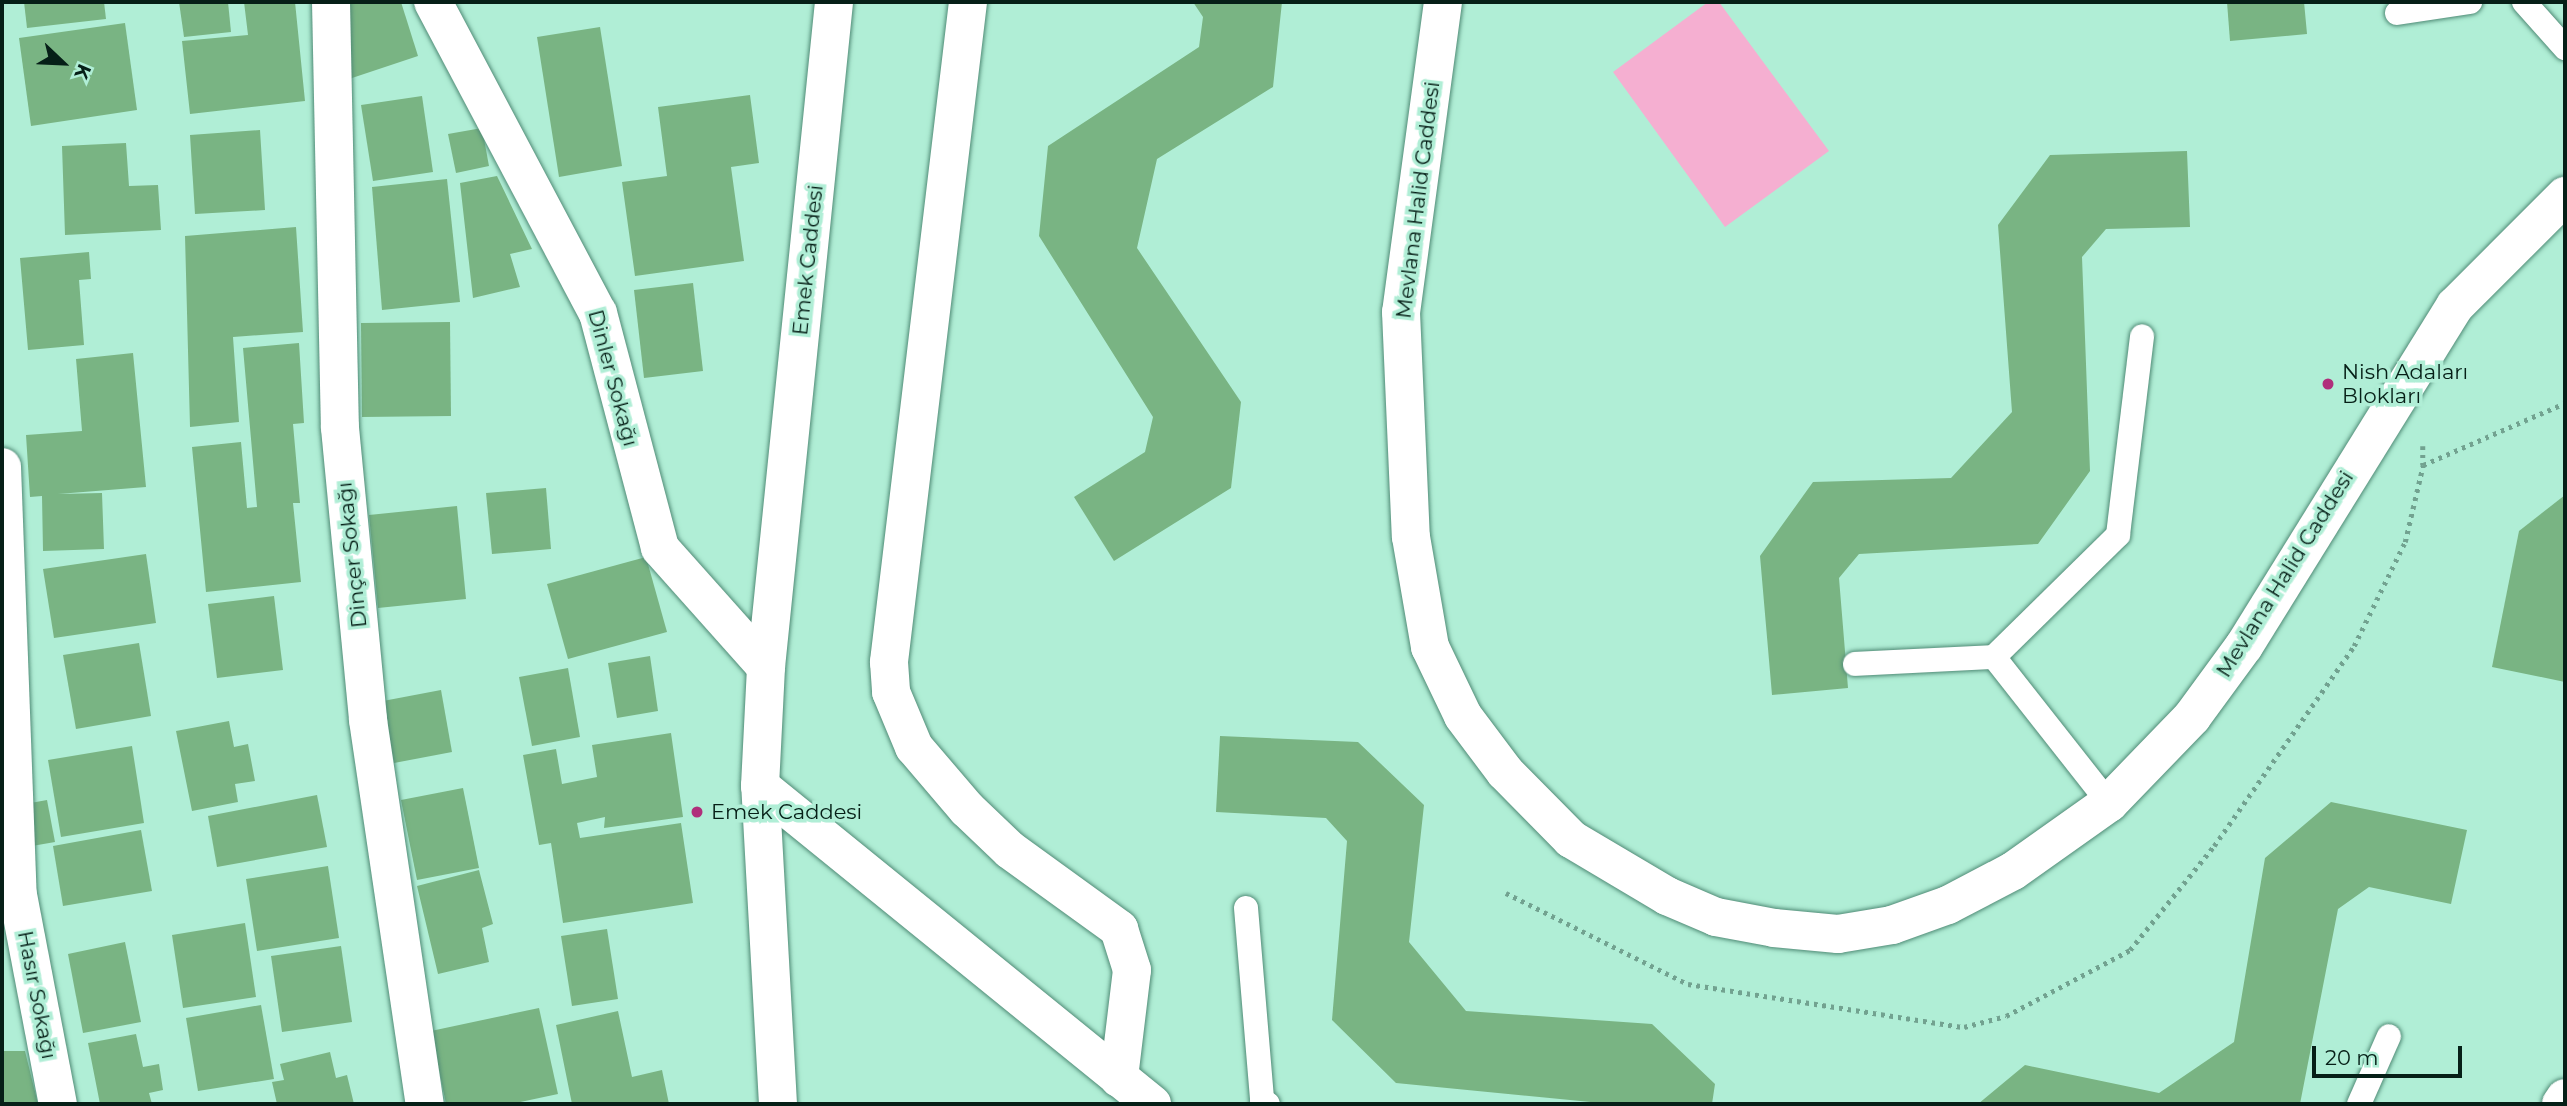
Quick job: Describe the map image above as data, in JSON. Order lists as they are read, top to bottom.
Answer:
{
  "streets": {
    "street": [
      "Mevlana Halid Caddesi",
      "Emek Caddesi",
      "Dinler Sokağı",
      "Dinçer Sokağı",
      "Hasır Sokağı"
    ]
  },
  "crossings": [
    ["Emek Caddesi", "Dinler Sokağı"]
  ],
  "places": ["Nish Adaları Blokları", "Emek Caddesi"],
  "scale_bar": "20 m",
  "north": "bottom right"
}
